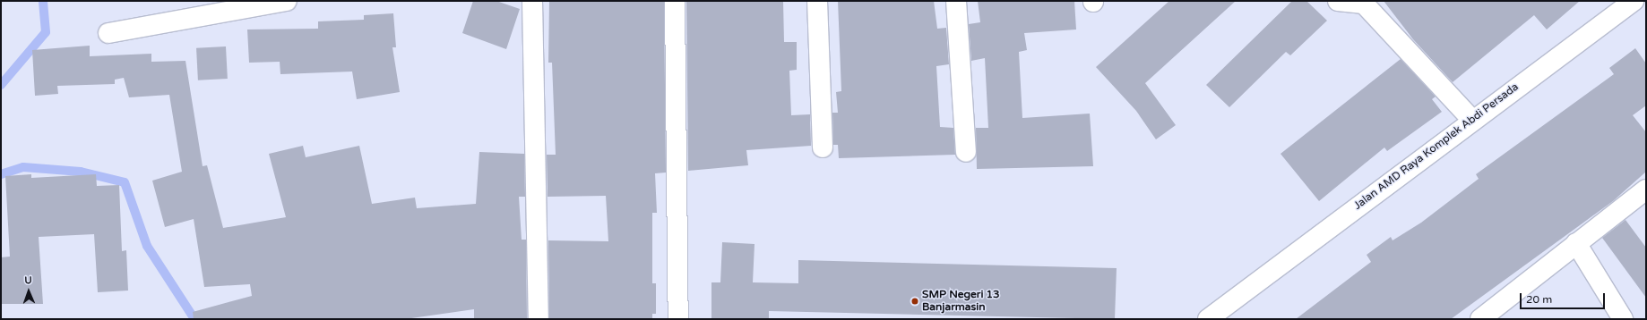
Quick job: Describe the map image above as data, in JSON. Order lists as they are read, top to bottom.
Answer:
{
  "streets": {
    "street": ["Jalan AMD Raya Komplek Abdi Persada"]
  },
  "places": ["SMP Negeri 13 Banjarmasin"],
  "scale_bar": "20 m",
  "north": "top"
}
